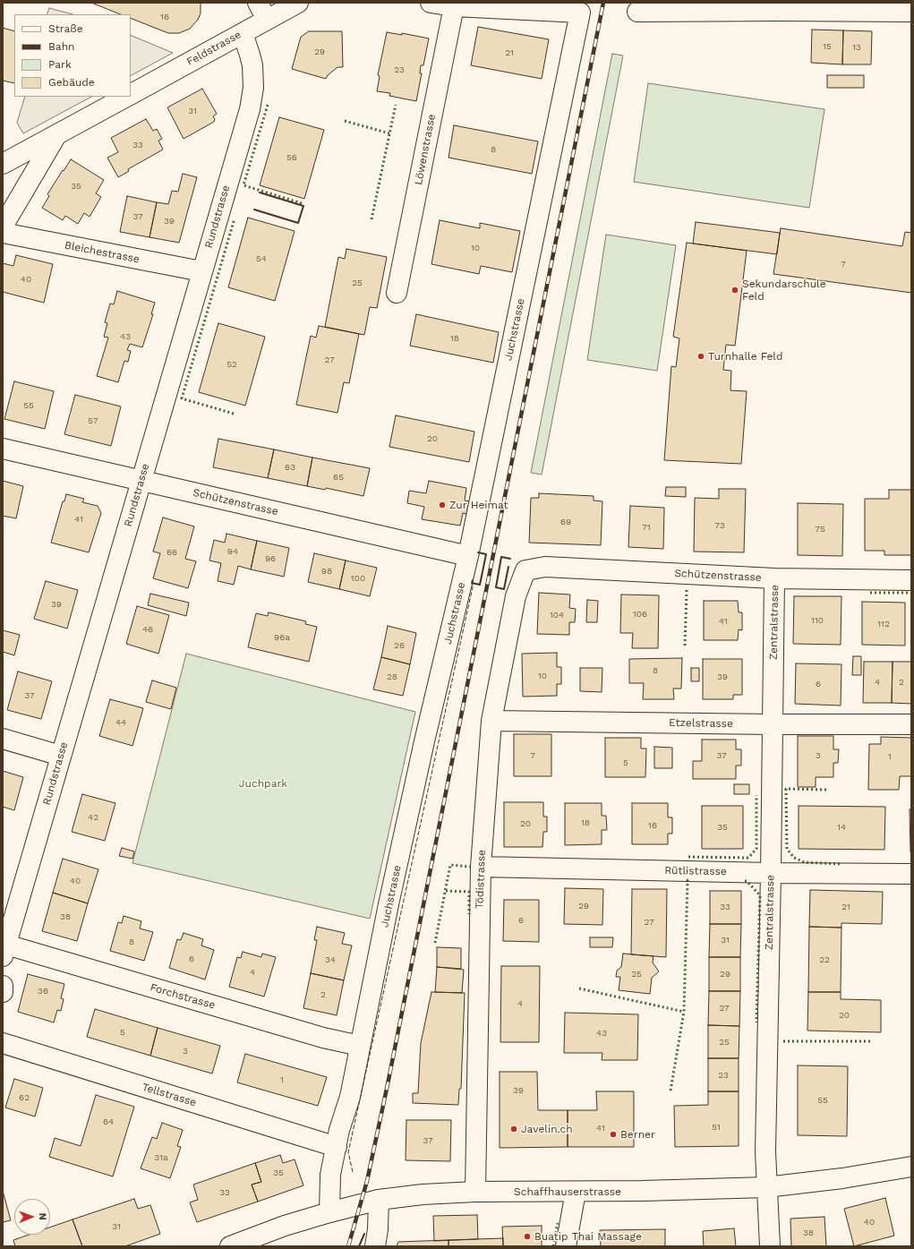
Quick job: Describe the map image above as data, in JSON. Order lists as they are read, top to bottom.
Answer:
{
  "streets": {
    "street": [
      "Feldstrasse",
      "Löwenstrasse",
      "Rundstrasse",
      "Bleichestrasse",
      "Juchstrasse",
      "Schützenstrasse",
      "Zentralstrasse",
      "Etzelstrasse",
      "Rütlistrasse",
      "Tödistrasse",
      "Forchstrasse",
      "Tellstrasse",
      "Schaffhauserstrasse"
    ]
  },
  "crossings": [
    ["Feldstrasse", "Rundstrasse"],
    ["Löwenstrasse", "Juchstrasse"],
    ["Rundstrasse", "Bleichestrasse"],
    ["Rundstrasse", "Schützenstrasse"],
    ["Rundstrasse", "Forchstrasse"],
    ["Juchstrasse", "Schützenstrasse"],
    ["Juchstrasse", "Forchstrasse"],
    ["Juchstrasse", "Tellstrasse"],
    ["Juchstrasse", "Schaffhauserstrasse"],
    ["Schützenstrasse", "Zentralstrasse"],
    ["Schützenstrasse", "Tödistrasse"],
    ["Zentralstrasse", "Etzelstrasse"],
    ["Zentralstrasse", "Rütlistrasse"],
    ["Zentralstrasse", "Schaffhauserstrasse"],
    ["Etzelstrasse", "Tödistrasse"],
    ["Rütlistrasse", "Tödistrasse"],
    ["Tödistrasse", "Schaffhauserstrasse"]
  ],
  "parks": ["Juchpark"],
  "places": [
    "Sekundarschule Feld",
    "Turnhalle Feld",
    "Zur Heimat",
    "Javelin.ch",
    "Berner",
    "Buatip Thai Massage"
  ],
  "house_numbers": [
    "16",
    "15",
    "13",
    "29",
    "21",
    "23",
    "31",
    "33",
    "8",
    "56",
    "35",
    "37",
    "39",
    "10",
    "54",
    "7",
    "40",
    "25",
    "43",
    "18",
    "27",
    "52",
    "55",
    "57",
    "20",
    "63",
    "65",
    "41",
    "69",
    "73",
    "71",
    "75",
    "94",
    "66",
    "96",
    "98",
    "100",
    "39",
    "106",
    "104",
    "110",
    "41",
    "112",
    "46",
    "96a",
    "26",
    "8",
    "10",
    "28",
    "39",
    "4",
    "2",
    "6",
    "37",
    "44",
    "7",
    "37",
    "3",
    "1",
    "5",
    "42",
    "18",
    "20",
    "16",
    "35",
    "14",
    "40",
    "29",
    "33",
    "21",
    "38",
    "6",
    "27",
    "31",
    "8",
    "6",
    "34",
    "22",
    "4",
    "25",
    "29",
    "36",
    "2",
    "4",
    "27",
    "20",
    "5",
    "43",
    "25",
    "3",
    "23",
    "1",
    "39",
    "62",
    "55",
    "64",
    "51",
    "41",
    "37",
    "31a",
    "35",
    "33",
    "40",
    "31",
    "38"
  ],
  "legend": [
    "Straße",
    "Bahn",
    "Park",
    "Gebäude"
  ],
  "north": "right"
}
